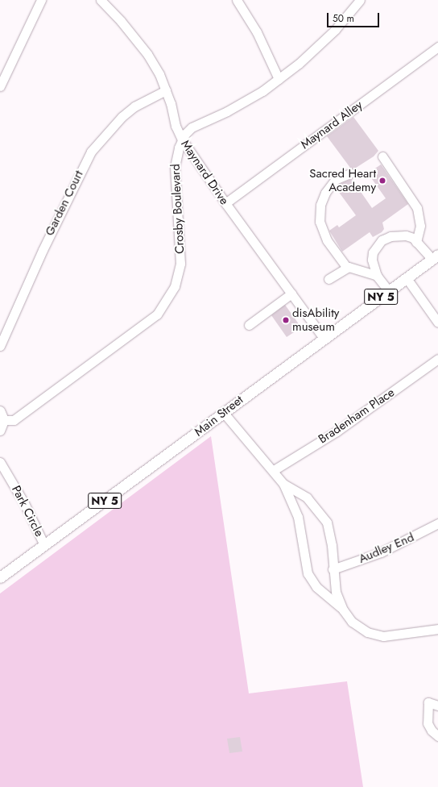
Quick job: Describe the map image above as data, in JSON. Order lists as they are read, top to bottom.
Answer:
{
  "streets": {
    "main road": ["NY 5", "Main Street"],
    "street": [
      "Maynard Alley",
      "Maynard Drive",
      "Garden Court",
      "Crosby Boulevard",
      "Bradenham Place",
      "Park Circle",
      "Audley End"
    ]
  },
  "crossings": [
    ["Maynard Alley", "Maynard Drive"],
    ["Maynard Drive", "Garden Court"],
    ["Maynard Drive", "Crosby Boulevard"],
    ["Maynard Drive", "Main Street"],
    ["Main Street", "Park Circle"]
  ],
  "places": ["Sacred Heart Academy", "disAbility museum"],
  "scale_bar": "50 m"
}
